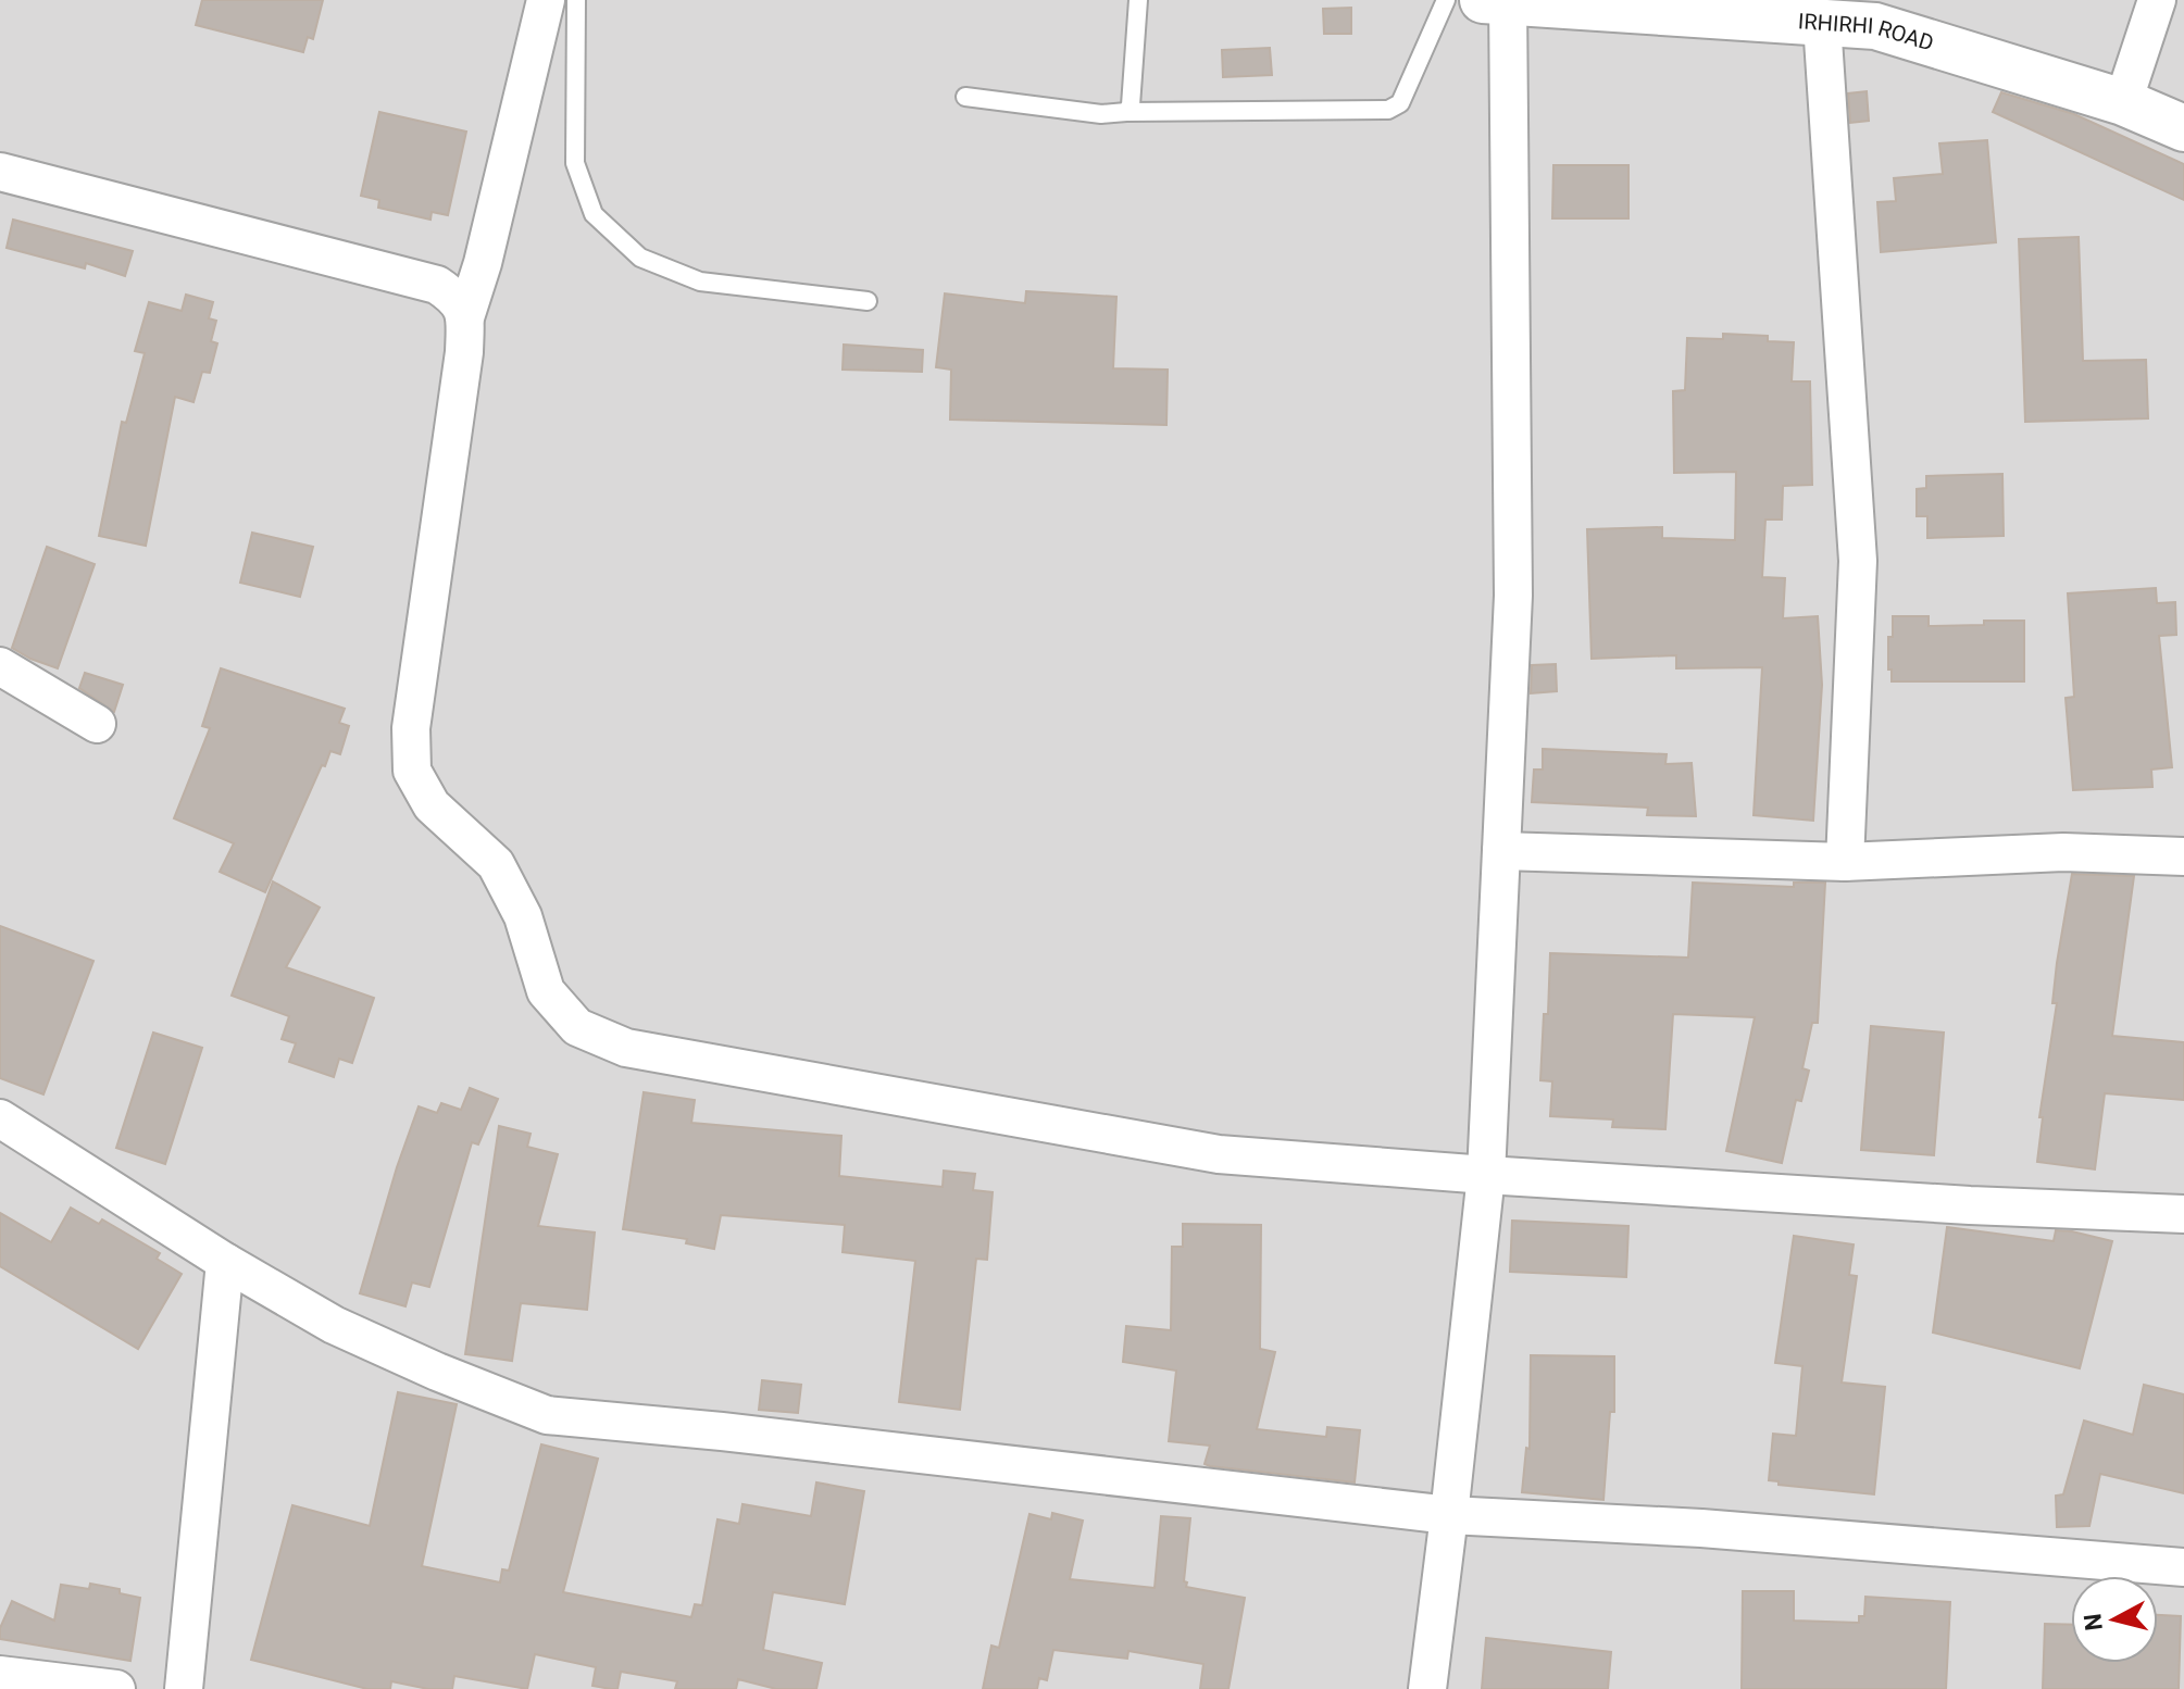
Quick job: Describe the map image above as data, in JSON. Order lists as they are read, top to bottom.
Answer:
{
  "streets": {
    "street": ["IRHIRHI ROAD"]
  },
  "north": "left"
}
